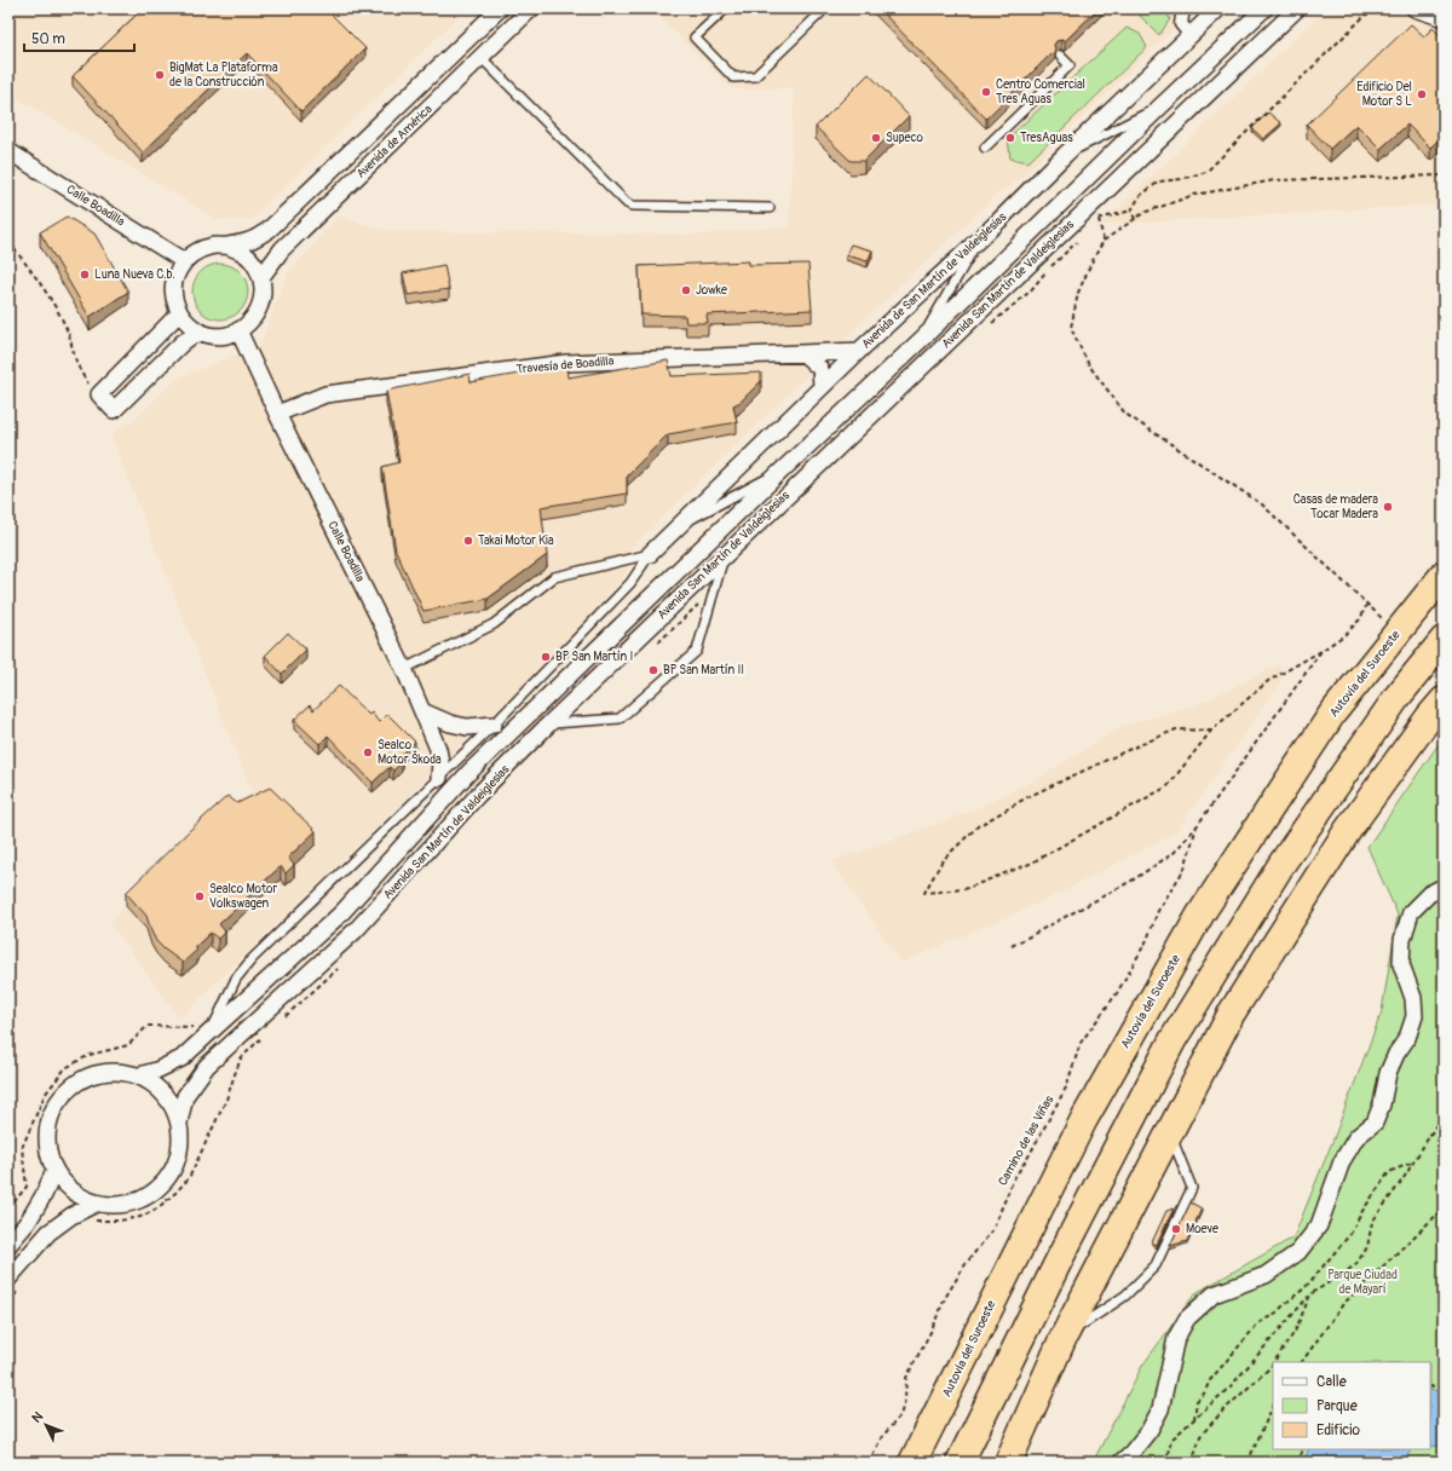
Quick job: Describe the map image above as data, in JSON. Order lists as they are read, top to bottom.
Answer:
{
  "streets": {
    "highway": ["Autovía del Suroeste"],
    "street": [
      "Avenida de América",
      "Calle Boadilla",
      "Avenida de San Martín de Valdeiglesias",
      "Avenida San Martín de Valdeiglesias",
      "Travesía de Boadilla"
    ],
    "path": ["Camino de las Viñas"]
  },
  "crossings": [
    ["Avenida de América", "Calle Boadilla"],
    ["Calle Boadilla", "Travesía de Boadilla"],
    ["Avenida de San Martín de Valdeiglesias", "Travesía de Boadilla"]
  ],
  "parks": ["Parque Ciudad de Mayarí"],
  "places": [
    "BigMat La Plataforma de la Construcción",
    "Centro Comercial Tres Aguas",
    "Edificio Del Motor S L",
    "Supeco",
    "TresAguas",
    "Luna Nueva C.b.",
    "Jowke",
    "Casas de madera Tocar Madera",
    "Takai Motor Kia",
    "BP San Martín I",
    "BP San Martín II",
    "Sealco Motor Škoda",
    "Sealco Motor Volkswagen",
    "Moeve"
  ],
  "legend": ["Calle", "Parque", "Edificio"],
  "scale_bar": "50 m",
  "north": "top left"
}
